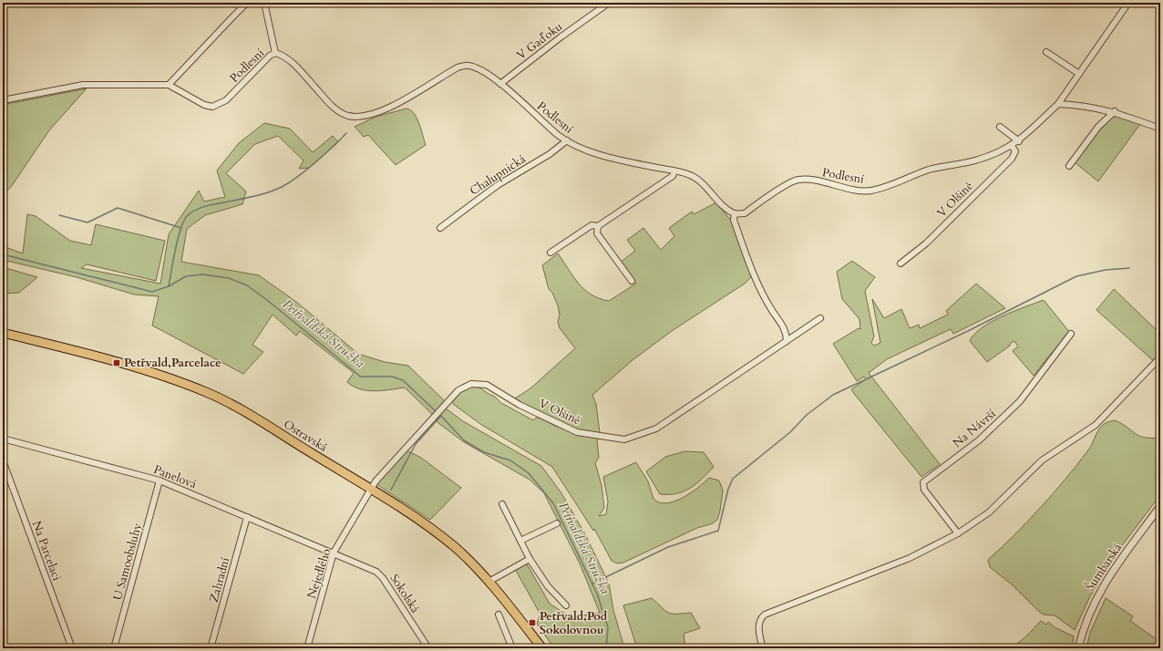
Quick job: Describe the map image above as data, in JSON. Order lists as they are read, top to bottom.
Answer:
{
  "streets": {
    "main road": ["Ostravská"],
    "street": [
      "V Gaďoku",
      "Podlesní",
      "Chalupnická",
      "V Olšině",
      "Na Návrší",
      "Panelová",
      "Na Parcelaci",
      "U Samoobsluhy",
      "Šumbarská",
      "Nejedlého",
      "Zahradní",
      "Sokolská"
    ]
  },
  "crossings": [
    ["V Gaďoku", "Podlesní"],
    ["Podlesní", "Chalupnická"],
    ["Podlesní", "V Olšině"],
    ["V Olšině", "Ostravská"],
    ["V Olšině", "Nejedlého"],
    ["Ostravská", "Nejedlého"],
    ["Panelová", "U Samoobsluhy"],
    ["Panelová", "Nejedlého"],
    ["Panelová", "Zahradní"],
    ["Panelová", "Sokolská"],
    ["Nejedlého", "Sokolská"]
  ],
  "water": ["Petřvaldská Stružka"],
  "places": {
    "transit": ["Petřvald,Parcelace", "Petřvald,Pod Sokolovnou"]
  }
}
